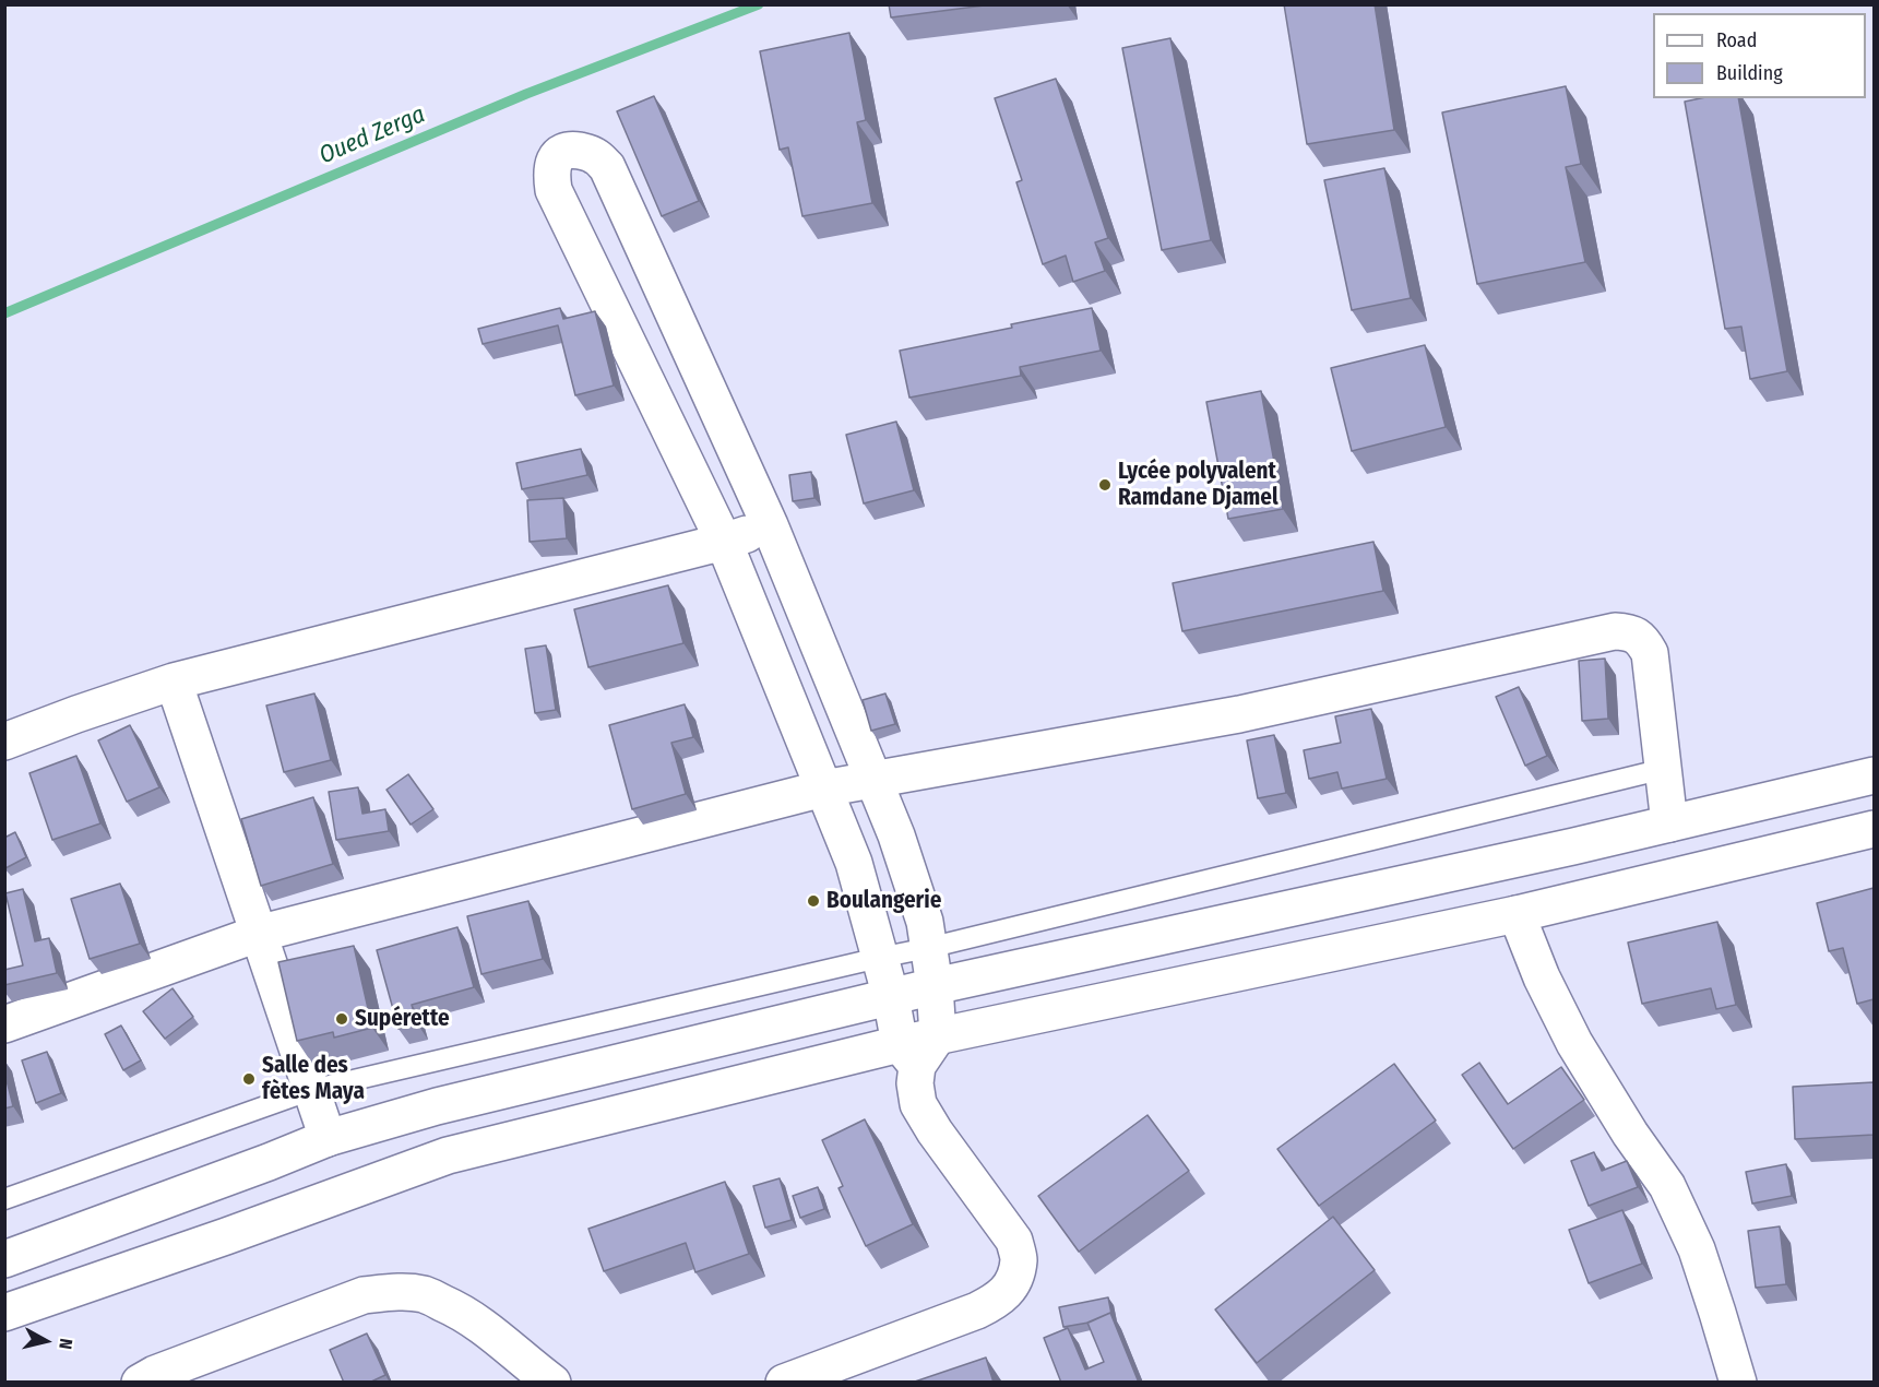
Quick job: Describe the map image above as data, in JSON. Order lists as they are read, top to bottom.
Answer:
{
  "water": ["Oued Zerga"],
  "places": [
    "Lycée polyvalent Ramdane Djamel",
    "Boulangerie",
    "Supérette",
    "Salle des fètes Maya"
  ],
  "legend": ["Road", "Building"],
  "north": "right"
}
